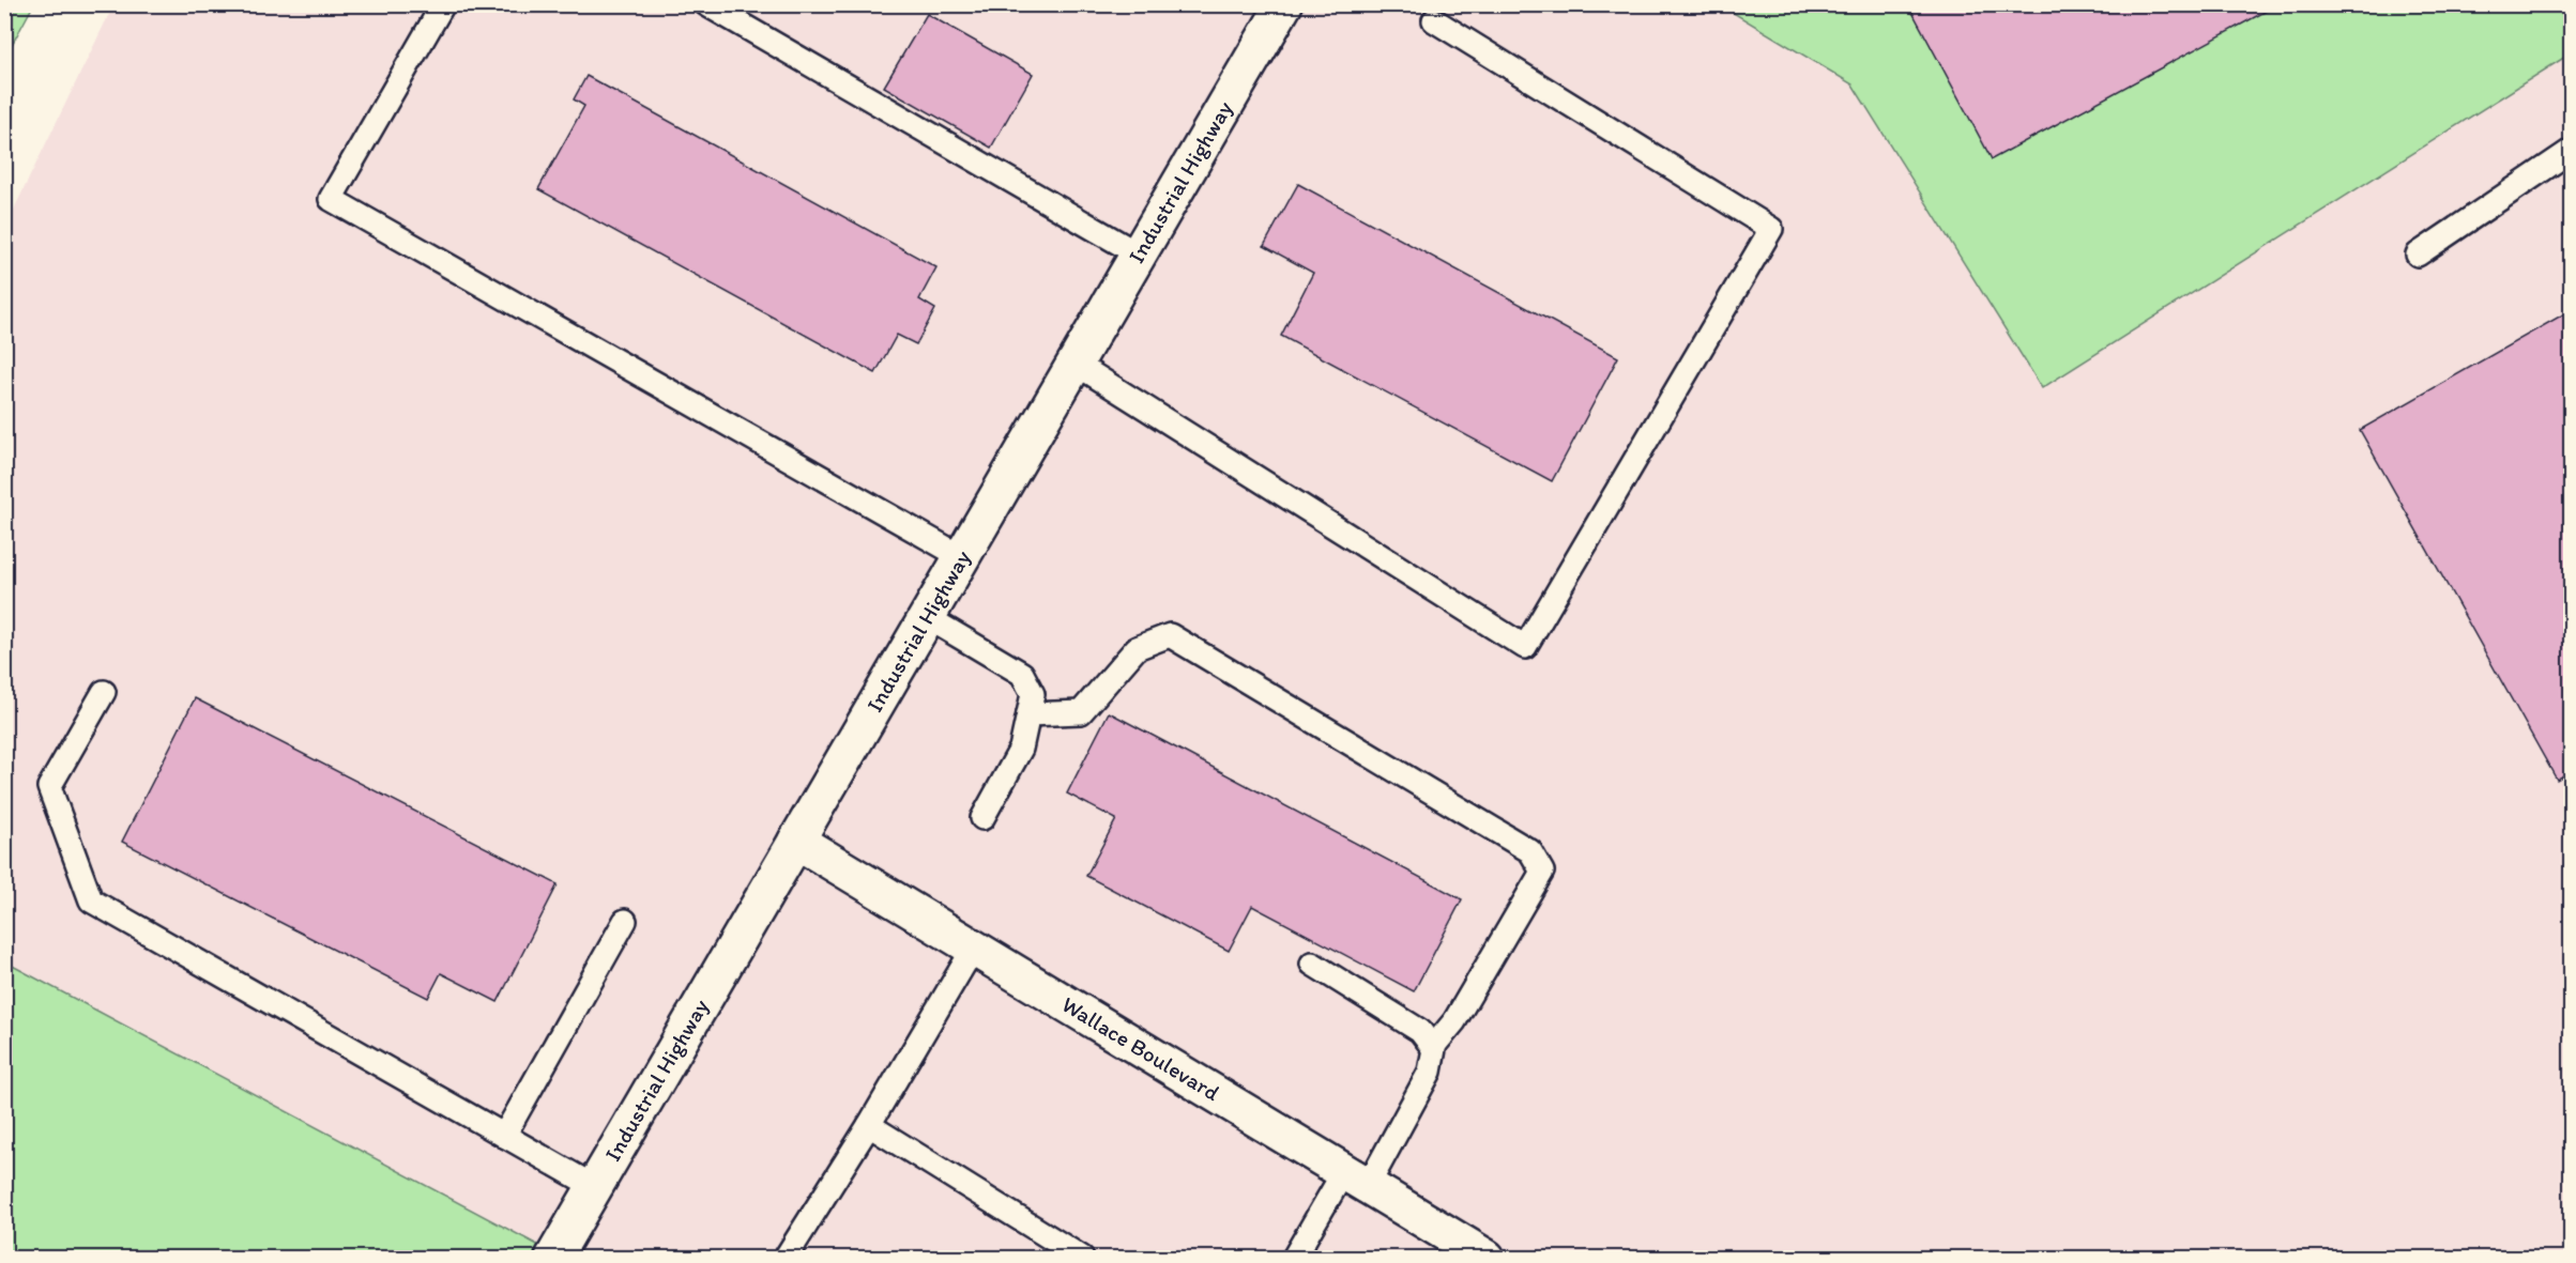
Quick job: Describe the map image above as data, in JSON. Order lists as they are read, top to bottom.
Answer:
{
  "streets": {
    "street": ["Industrial Highway", "Wallace Boulevard"]
  },
  "crossings": [
    ["Industrial Highway", "Wallace Boulevard"]
  ]
}
